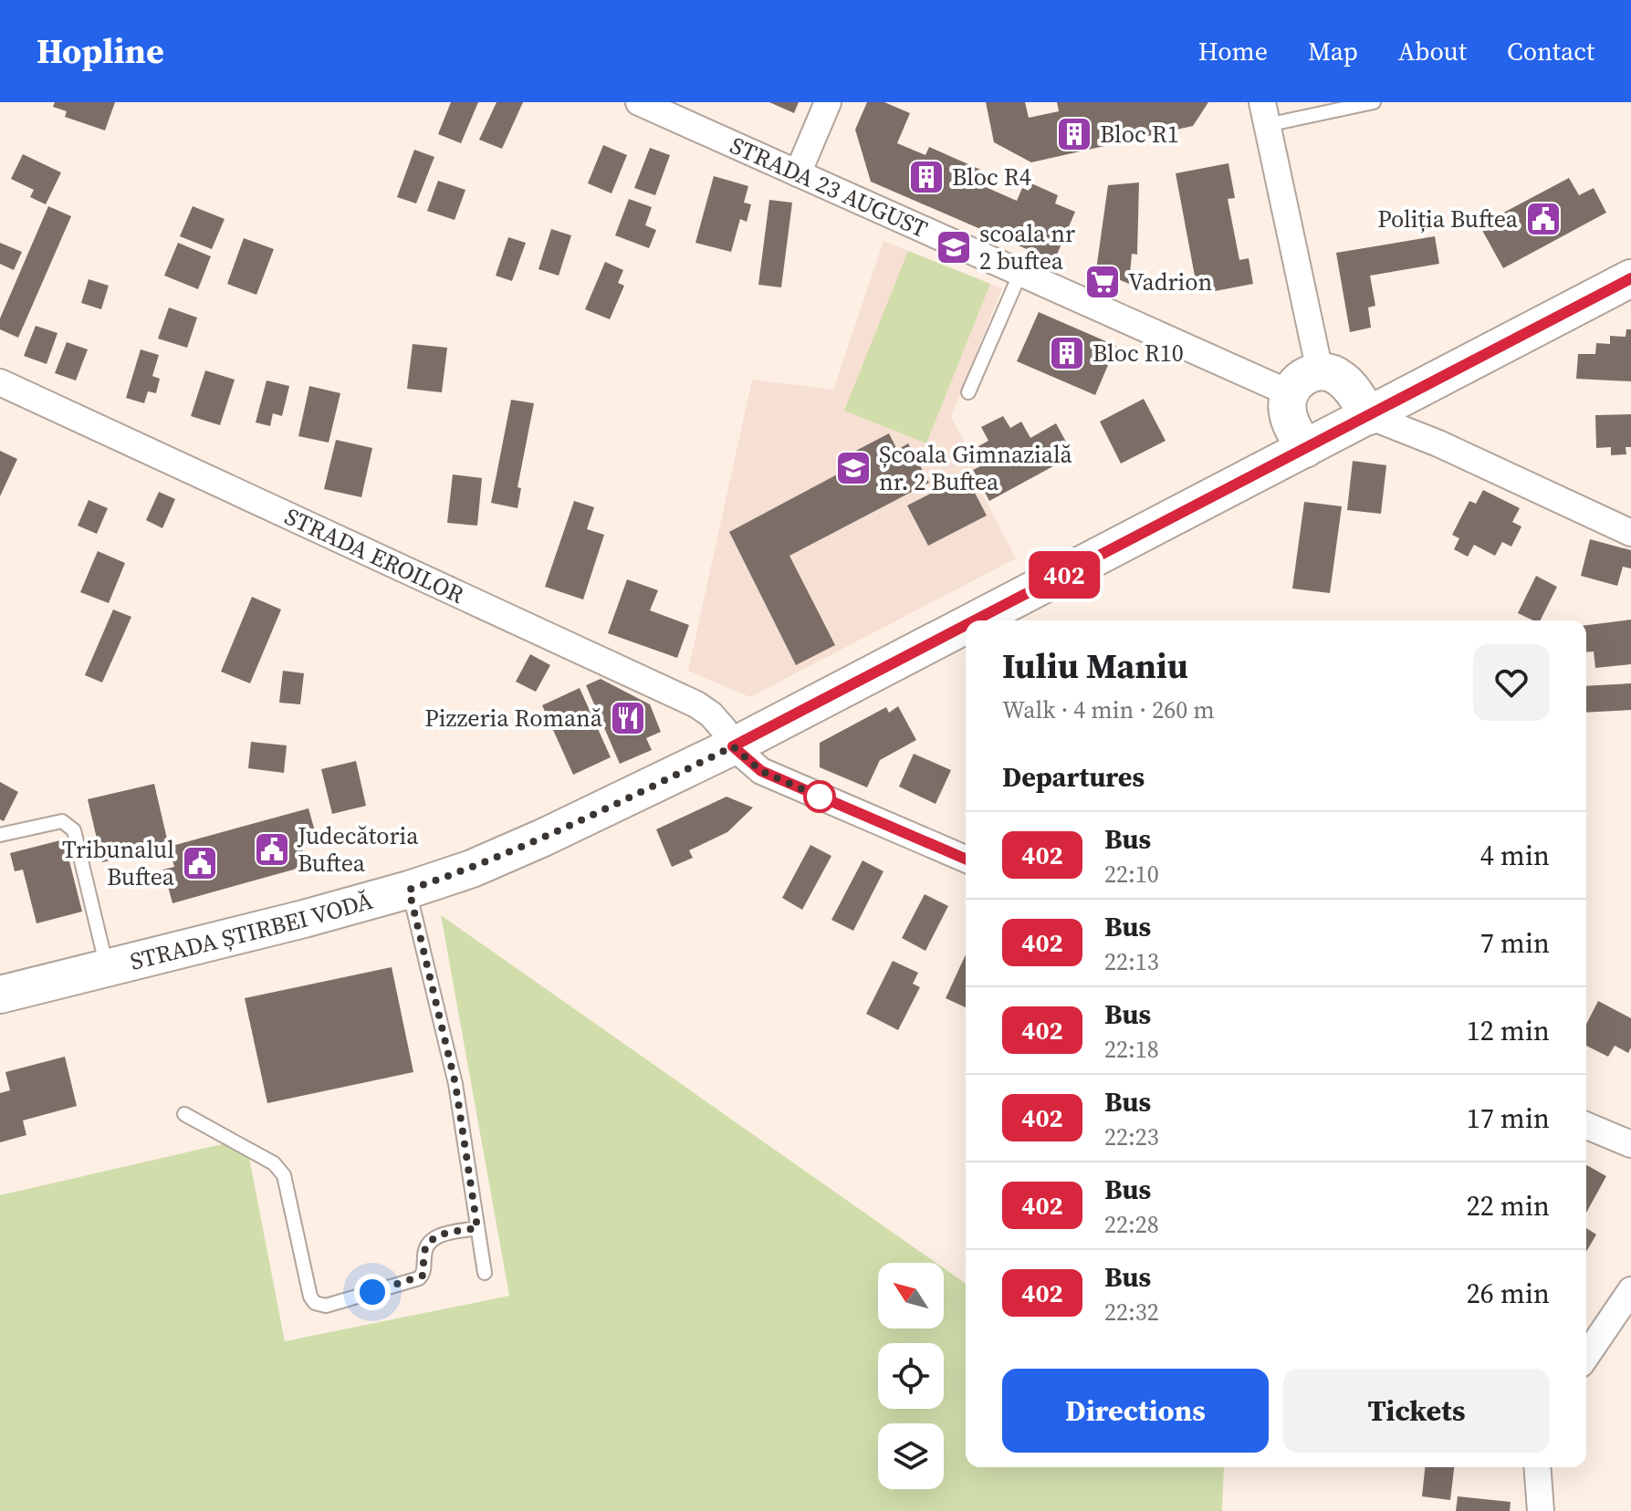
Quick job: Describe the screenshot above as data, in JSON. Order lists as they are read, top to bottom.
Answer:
{
  "streets": {
    "street": ["STRADA 23 AUGUST", "STRADA EROILOR", "STRADA ȘTIRBEI VODĂ"]
  },
  "crossings": [
    ["STRADA EROILOR", "STRADA ȘTIRBEI VODĂ"]
  ],
  "places": {
    "building": ["Bloc R1", "Bloc R4", "Bloc R10"],
    "public building": ["Poliția Buftea", "Judecătoria Buftea", "Tribunalul Buftea"],
    "school or university": ["scoala nr 2 buftea", "Școala Gimnazială nr. 2 Buftea"],
    "supermarket": ["Vadrion"],
    "restaurant": ["Pizzeria Romană"]
  },
  "lines": ["bus line 402"],
  "north": "top left",
  "page": {
    "header": "Hopline",
    "nav": [
      "Home",
      "Map",
      "About",
      "Contact"
    ],
    "on_map": "402",
    "heading": [
      ["Iuliu Maniu", "Walk · 4 min · 260 m"],
      "Departures"
    ],
    "list": [
      {
        "mark": "402",
        "name": "Bus",
        "note": "22:10",
        "value": "4 min"
      },
      {
        "mark": "402",
        "name": "Bus",
        "note": "22:13",
        "value": "7 min"
      },
      {
        "mark": "402",
        "name": "Bus",
        "note": "22:18",
        "value": "12 min"
      },
      {
        "mark": "402",
        "name": "Bus",
        "note": "22:23",
        "value": "17 min"
      },
      {
        "mark": "402",
        "name": "Bus",
        "note": "22:28",
        "value": "22 min"
      },
      {
        "mark": "402",
        "name": "Bus",
        "note": "22:32",
        "value": "26 min"
      }
    ],
    "buttons": ["Directions", "Tickets"]
  }
}
